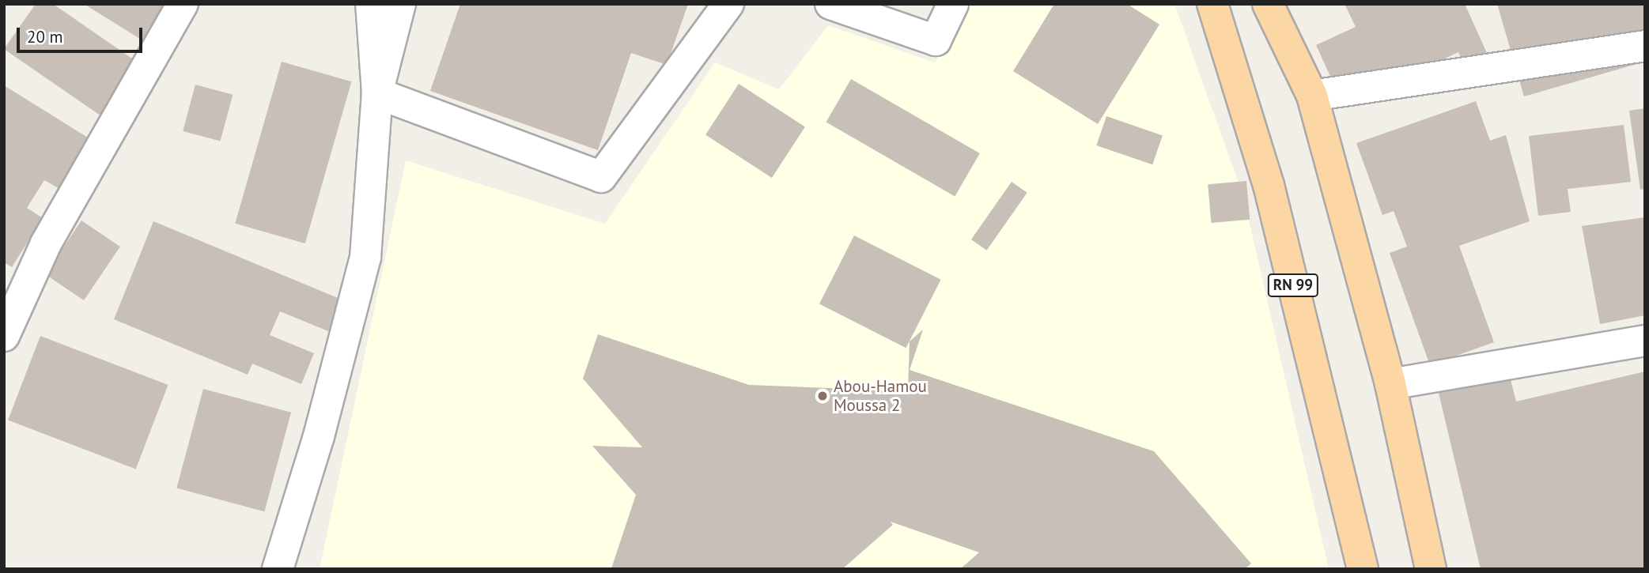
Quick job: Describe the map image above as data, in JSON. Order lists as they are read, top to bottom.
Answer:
{
  "streets": {
    "main road": ["RN 99"]
  },
  "places": ["Abou-Hamou Moussa 2"],
  "scale_bar": "20 m"
}
